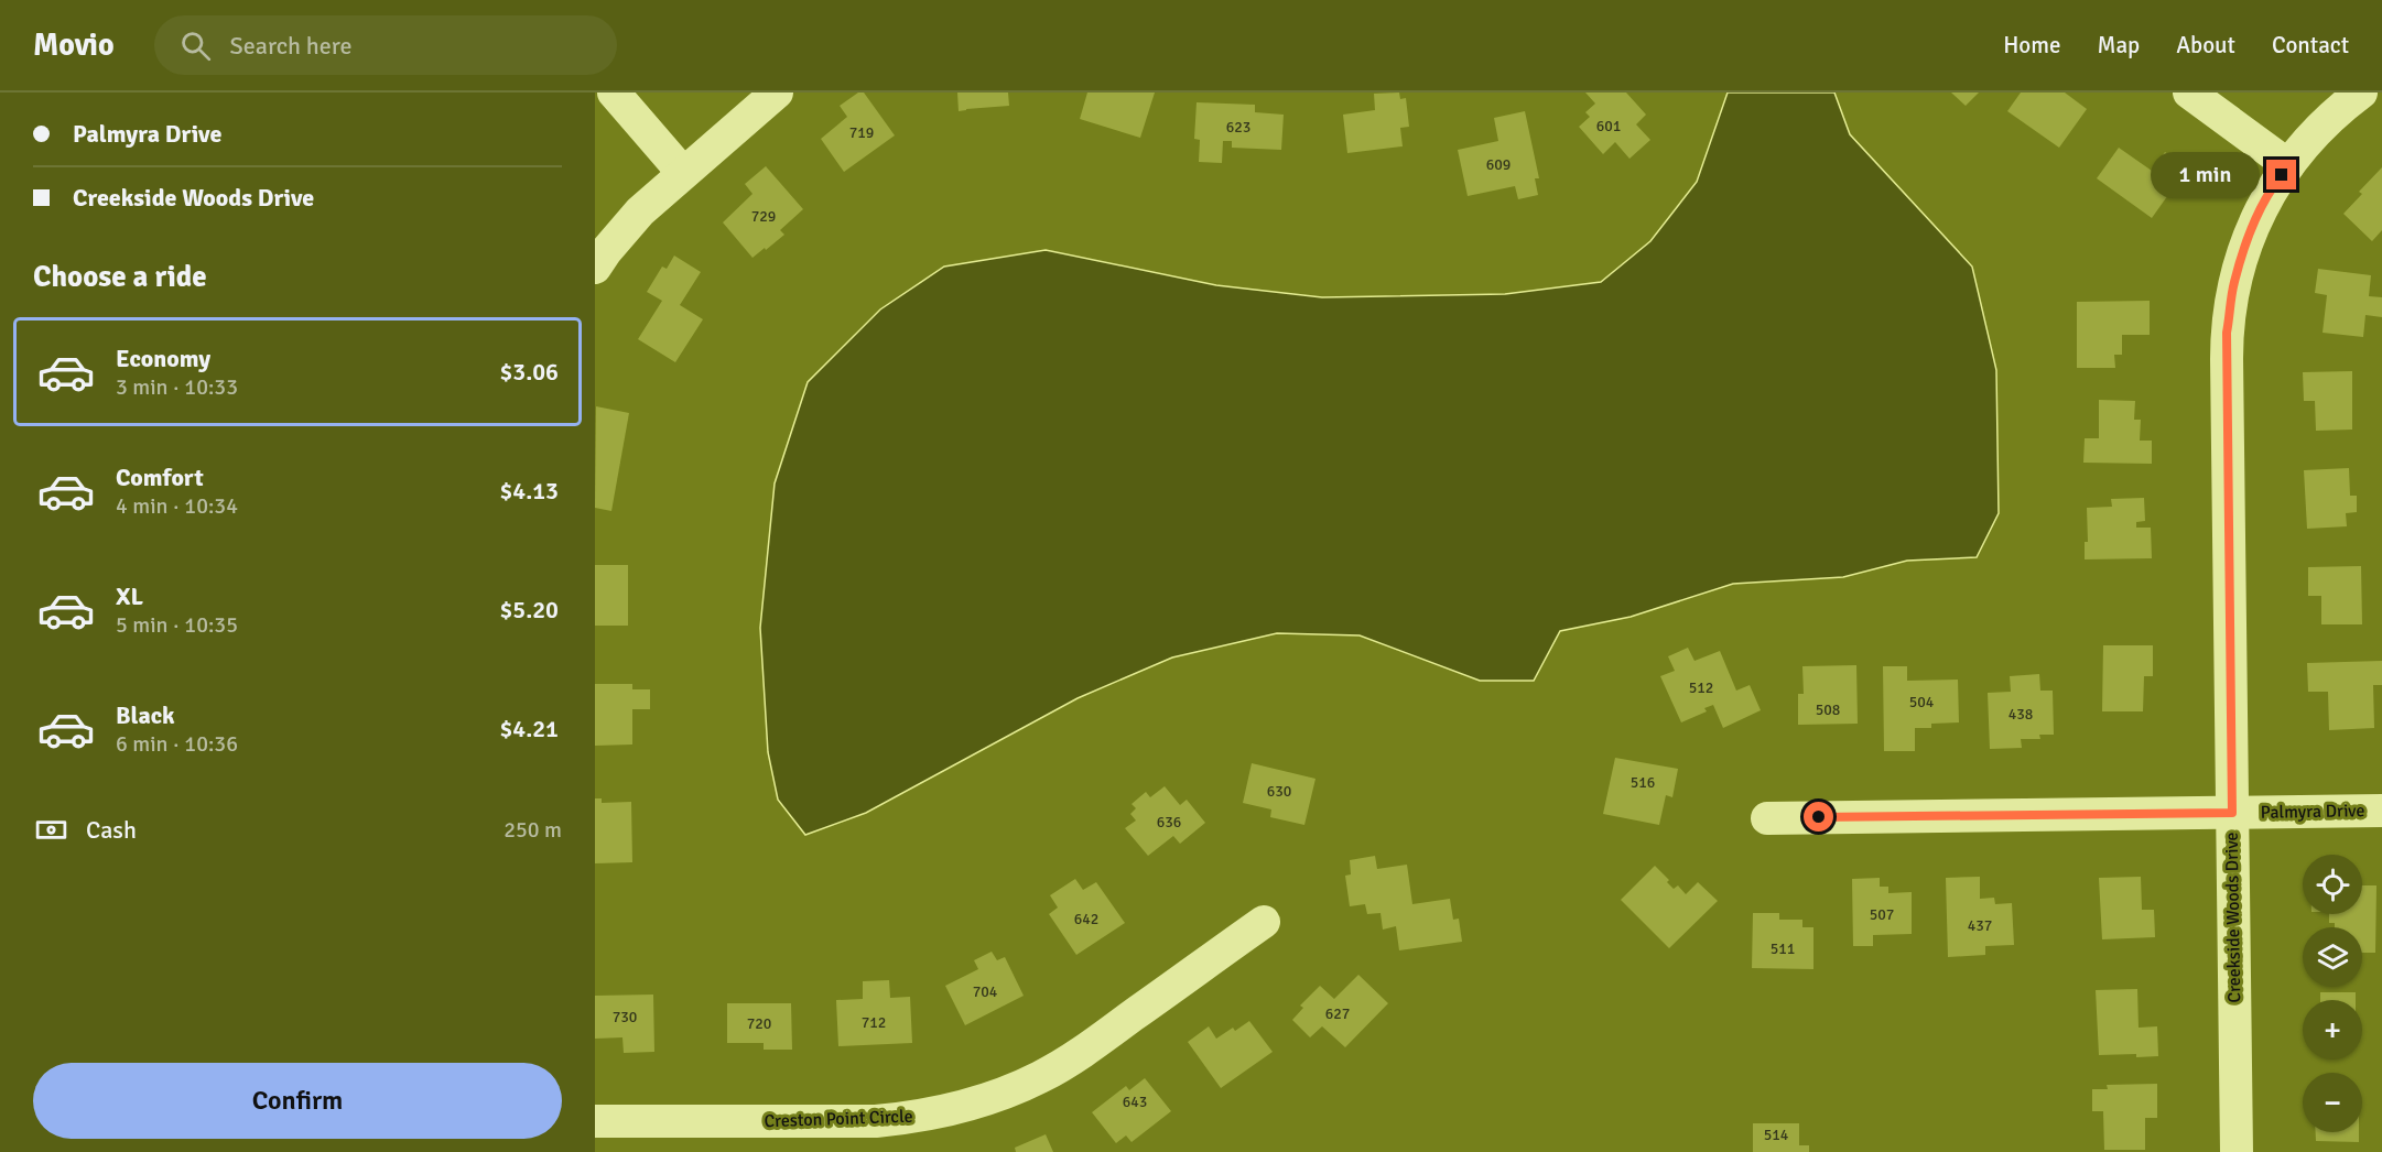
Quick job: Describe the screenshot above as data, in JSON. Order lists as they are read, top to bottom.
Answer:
{
  "streets": {
    "street": ["Palmyra Drive", "Creekside Woods Drive", "Creston Point Circle"]
  },
  "crossings": [
    ["Palmyra Drive", "Creekside Woods Drive"]
  ],
  "house_numbers": [
    "601",
    "623",
    "719",
    "609",
    "729",
    "512",
    "504",
    "508",
    "438",
    "516",
    "630",
    "636",
    "507",
    "642",
    "437",
    "511",
    "704",
    "627",
    "730",
    "712",
    "720",
    "643",
    "514"
  ],
  "page": {
    "header": "Movio",
    "search": "Search here",
    "nav": [
      "Home",
      "Map",
      "About",
      "Contact"
    ],
    "banner": ["Palmyra Drive", "Creekside Woods Drive"],
    "bubble": "1 min",
    "heading": "Choose a ride",
    "list": [
      {
        "name": "Economy",
        "note": "3 min · 10:33",
        "value": "$3.06"
      },
      {
        "name": "Comfort",
        "note": "4 min · 10:34",
        "value": "$4.13"
      },
      {
        "name": "XL",
        "note": "5 min · 10:35",
        "value": "$5.20"
      },
      {
        "name": "Black",
        "note": "6 min · 10:36",
        "value": "$4.21"
      }
    ],
    "pay": ["Cash", "250 m"],
    "map_buttons": ["+", "−"],
    "buttons": "Confirm"
  }
}
